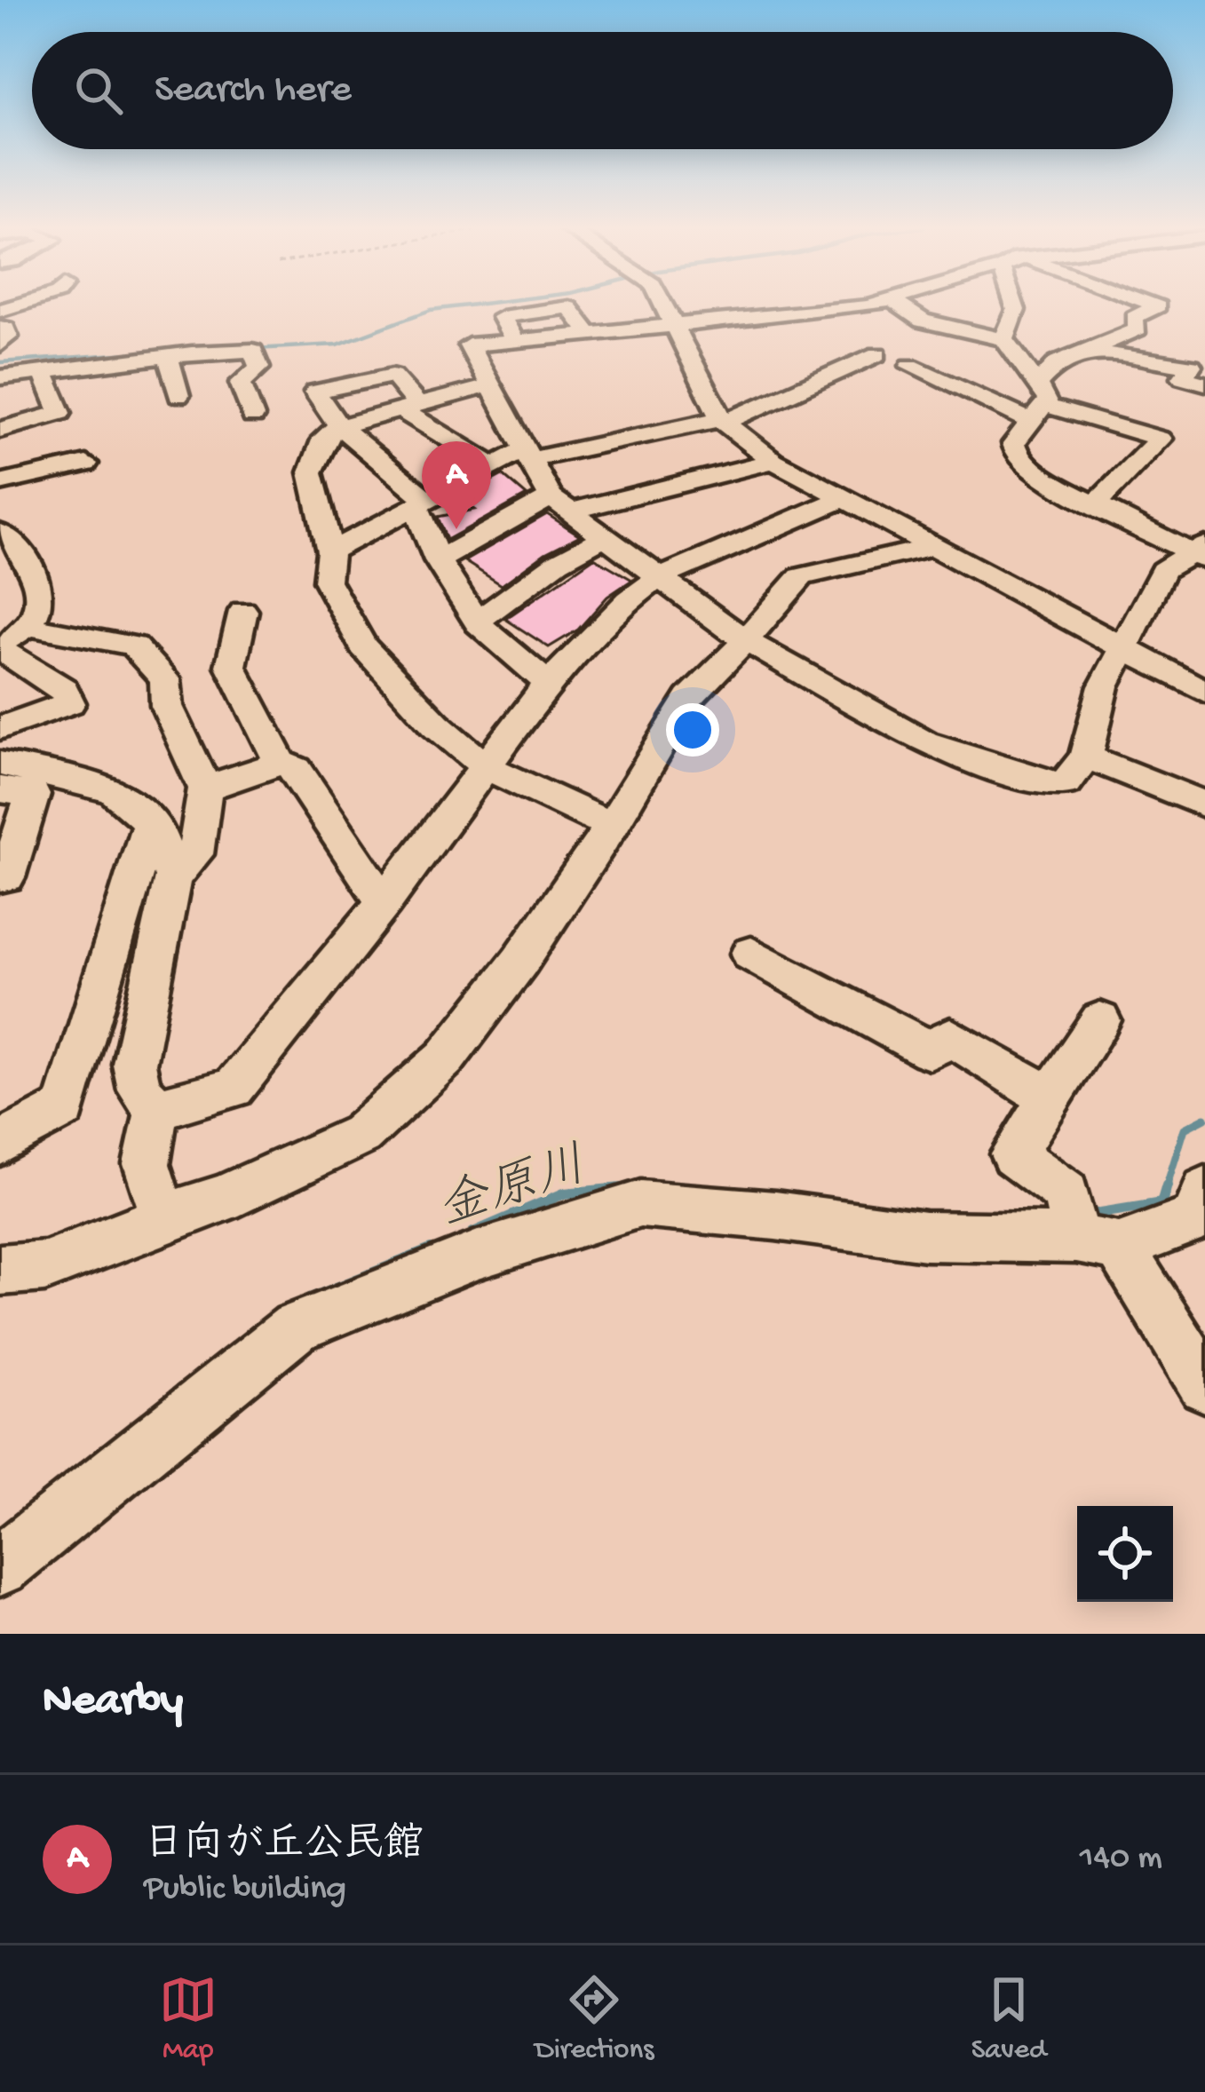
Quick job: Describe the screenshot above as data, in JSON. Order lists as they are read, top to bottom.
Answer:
{
  "water": ["金原川"],
  "page": {
    "search": "Search here",
    "pins": "A",
    "heading": "Nearby",
    "list": [
      {
        "mark": "A",
        "name": "日向が丘公民館",
        "note": "Public building",
        "value": "140 m"
      }
    ],
    "nav": ["Map", "Directions", "Saved"]
  }
}
